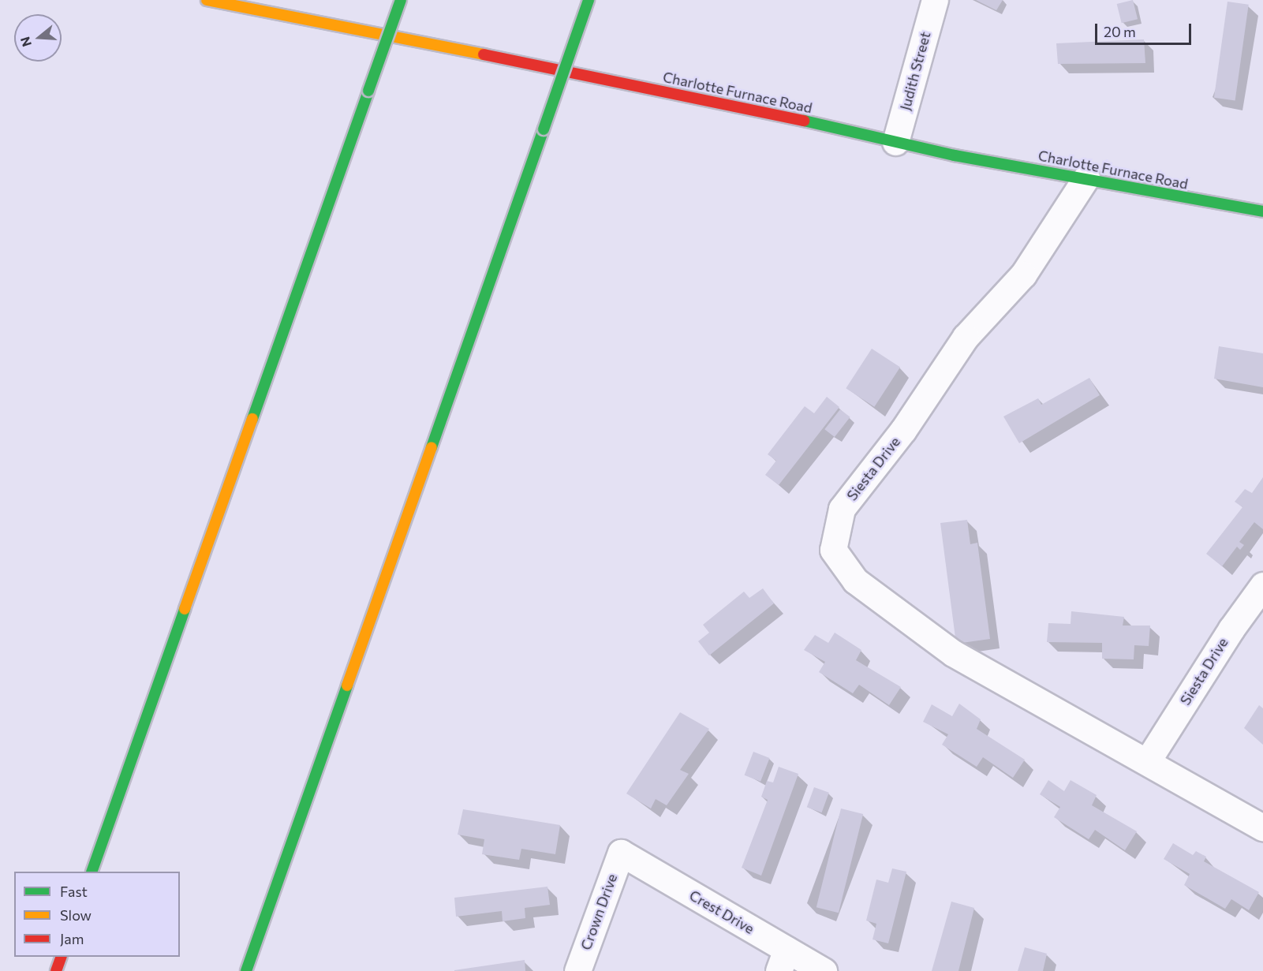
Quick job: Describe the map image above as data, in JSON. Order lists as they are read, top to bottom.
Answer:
{
  "streets": {
    "main road": ["Charlotte Furnace Road"],
    "street": [
      "Judith Street",
      "Siesta Drive",
      "Crown Drive",
      "Crest Drive"
    ]
  },
  "crossings": [
    ["Judith Street", "Charlotte Furnace Road"],
    ["Charlotte Furnace Road", "Siesta Drive"],
    ["Crown Drive", "Crest Drive"]
  ],
  "legend": ["Fast", "Slow", "Jam"],
  "scale_bar": "20 m",
  "north": "left"
}
